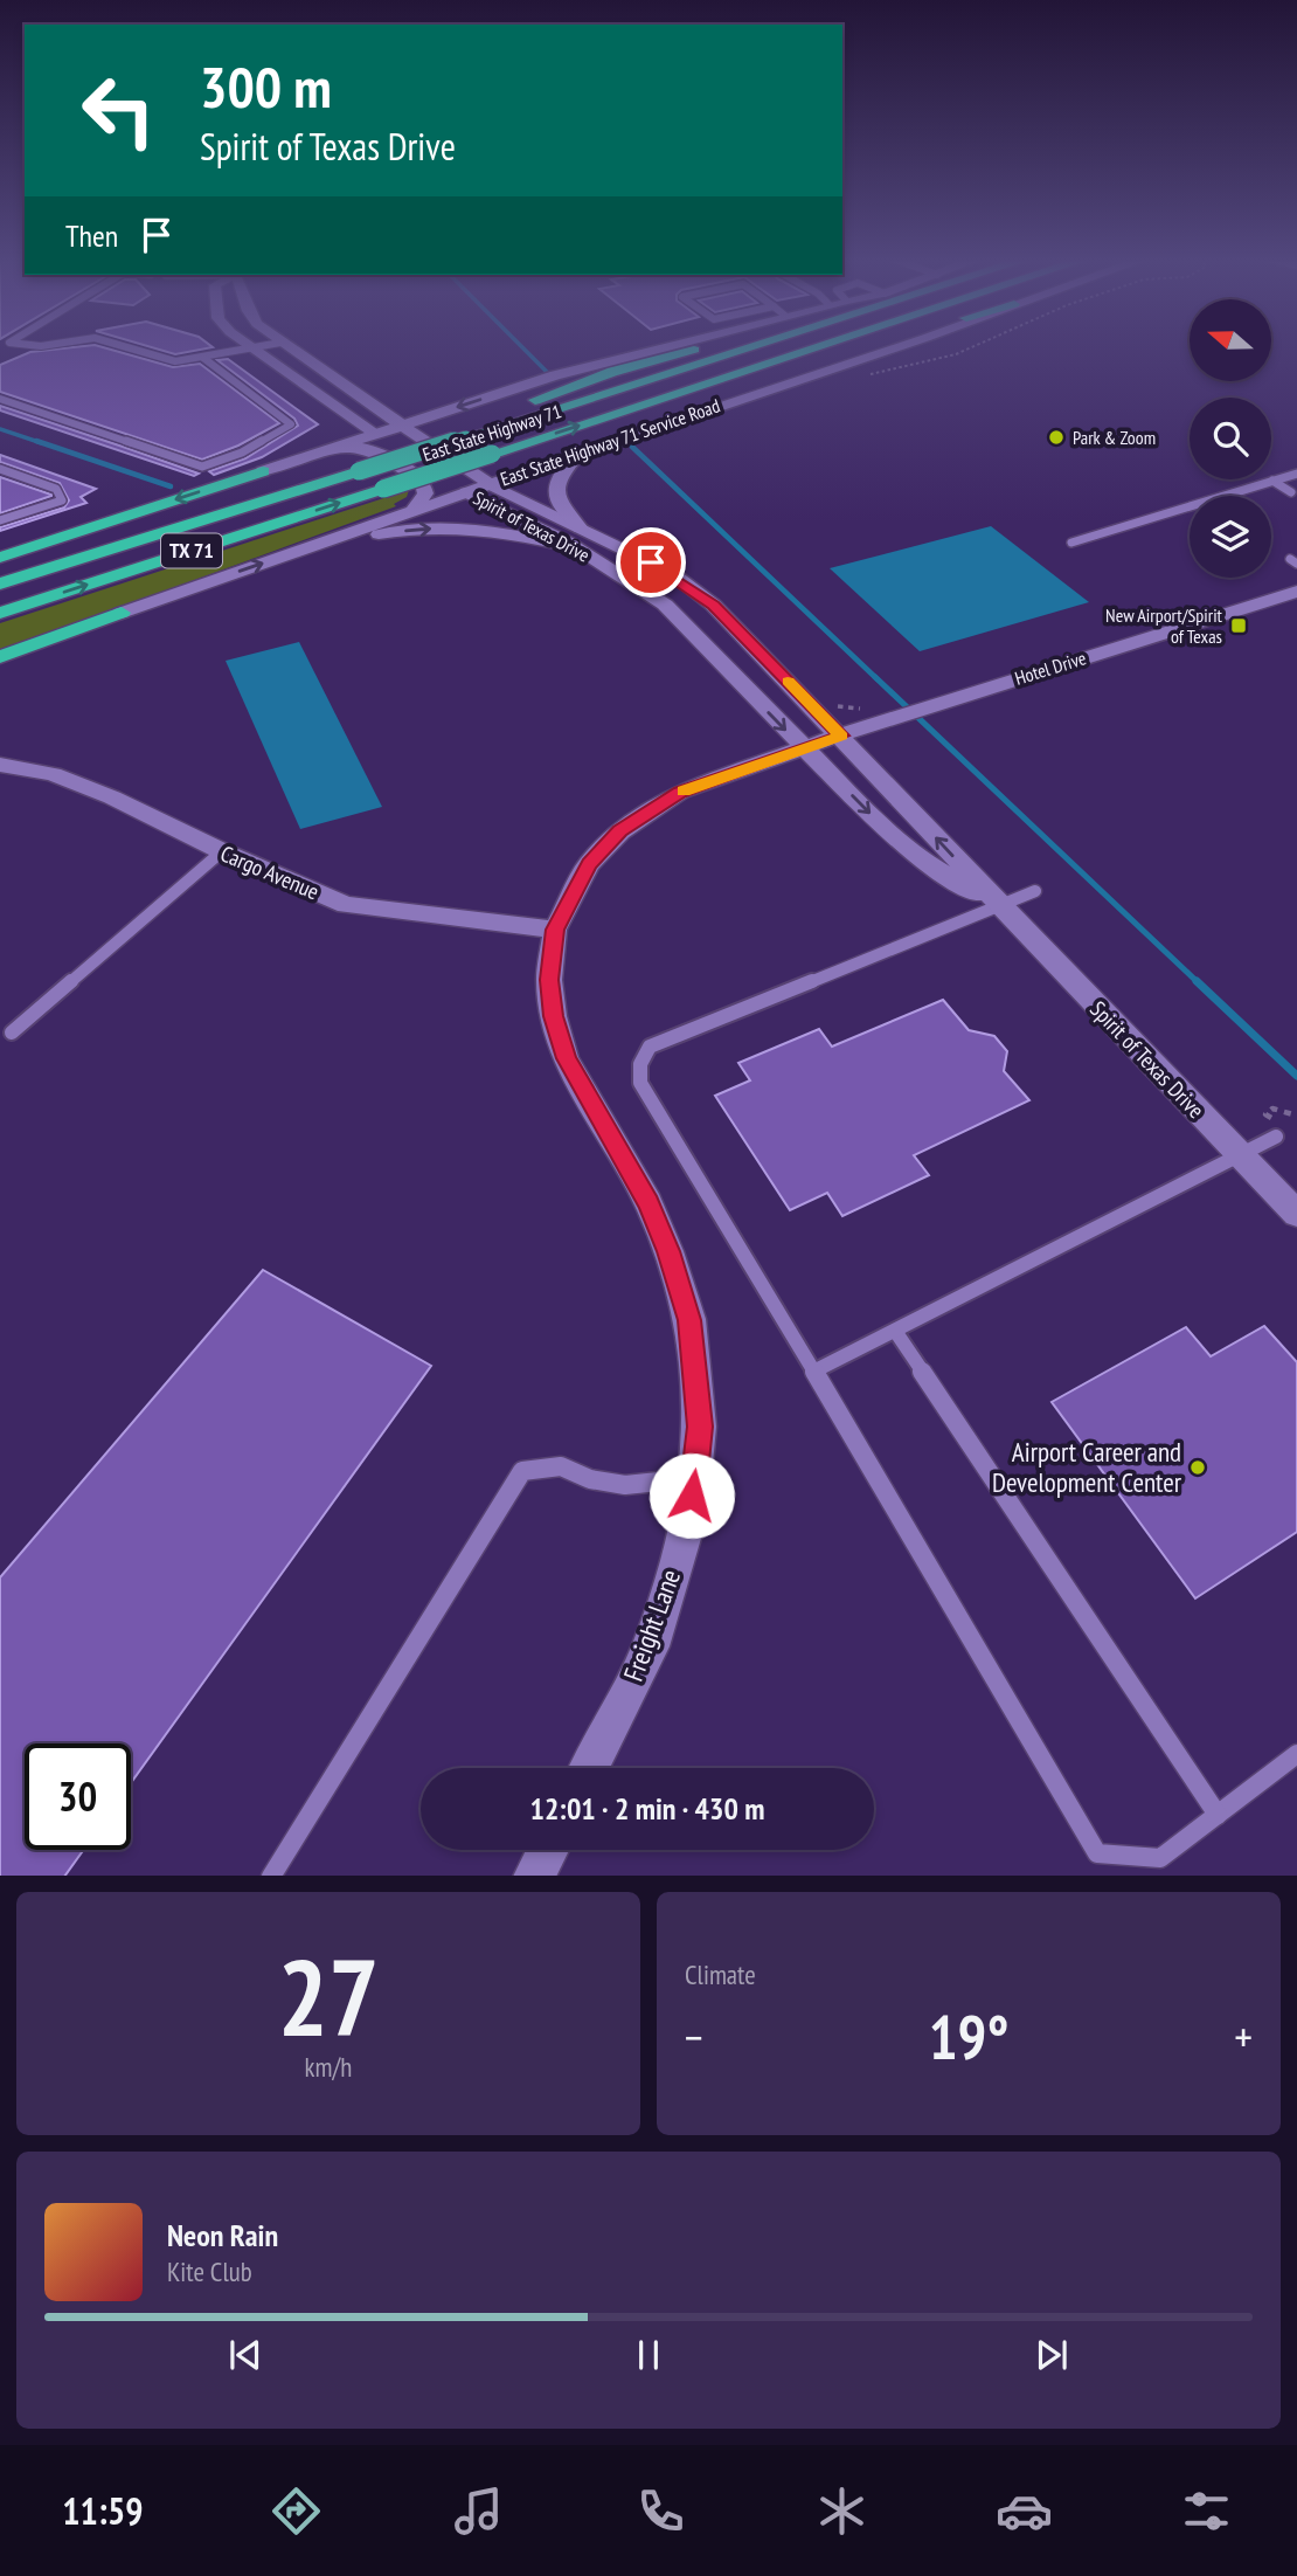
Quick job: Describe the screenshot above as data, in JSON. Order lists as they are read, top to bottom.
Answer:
{
  "streets": {
    "highway": ["East State Highway 71", "TX 71"],
    "street": [
      "East State Highway 71 Service Road",
      "Spirit of Texas Drive",
      "Hotel Drive",
      "Cargo Avenue",
      "Freight Lane"
    ]
  },
  "crossings": [
    ["East State Highway 71 Service Road", "Spirit of Texas Drive"],
    ["Spirit of Texas Drive", "Hotel Drive"],
    ["Spirit of Texas Drive", "Freight Lane"],
    ["Hotel Drive", "Freight Lane"],
    ["Cargo Avenue", "Freight Lane"]
  ],
  "places": {
    "other": ["Park & Zoom", "Airport Career and Development Center"],
    "transit": ["New Airport/Spirit of Texas"]
  },
  "north": "left",
  "page": {
    "turn": ["300 m", "Spirit of Texas Drive"],
    "then": "Then",
    "limit": "30",
    "trip": "12:01 · 2 min · 430 m",
    "tile": [
      ["27", "km/h"],
      "Climate"
    ],
    "heat": ["−", "19°", "+"],
    "song": ["Neon Rain", "Kite Club"],
    "tabs": "11:59"
  }
}
